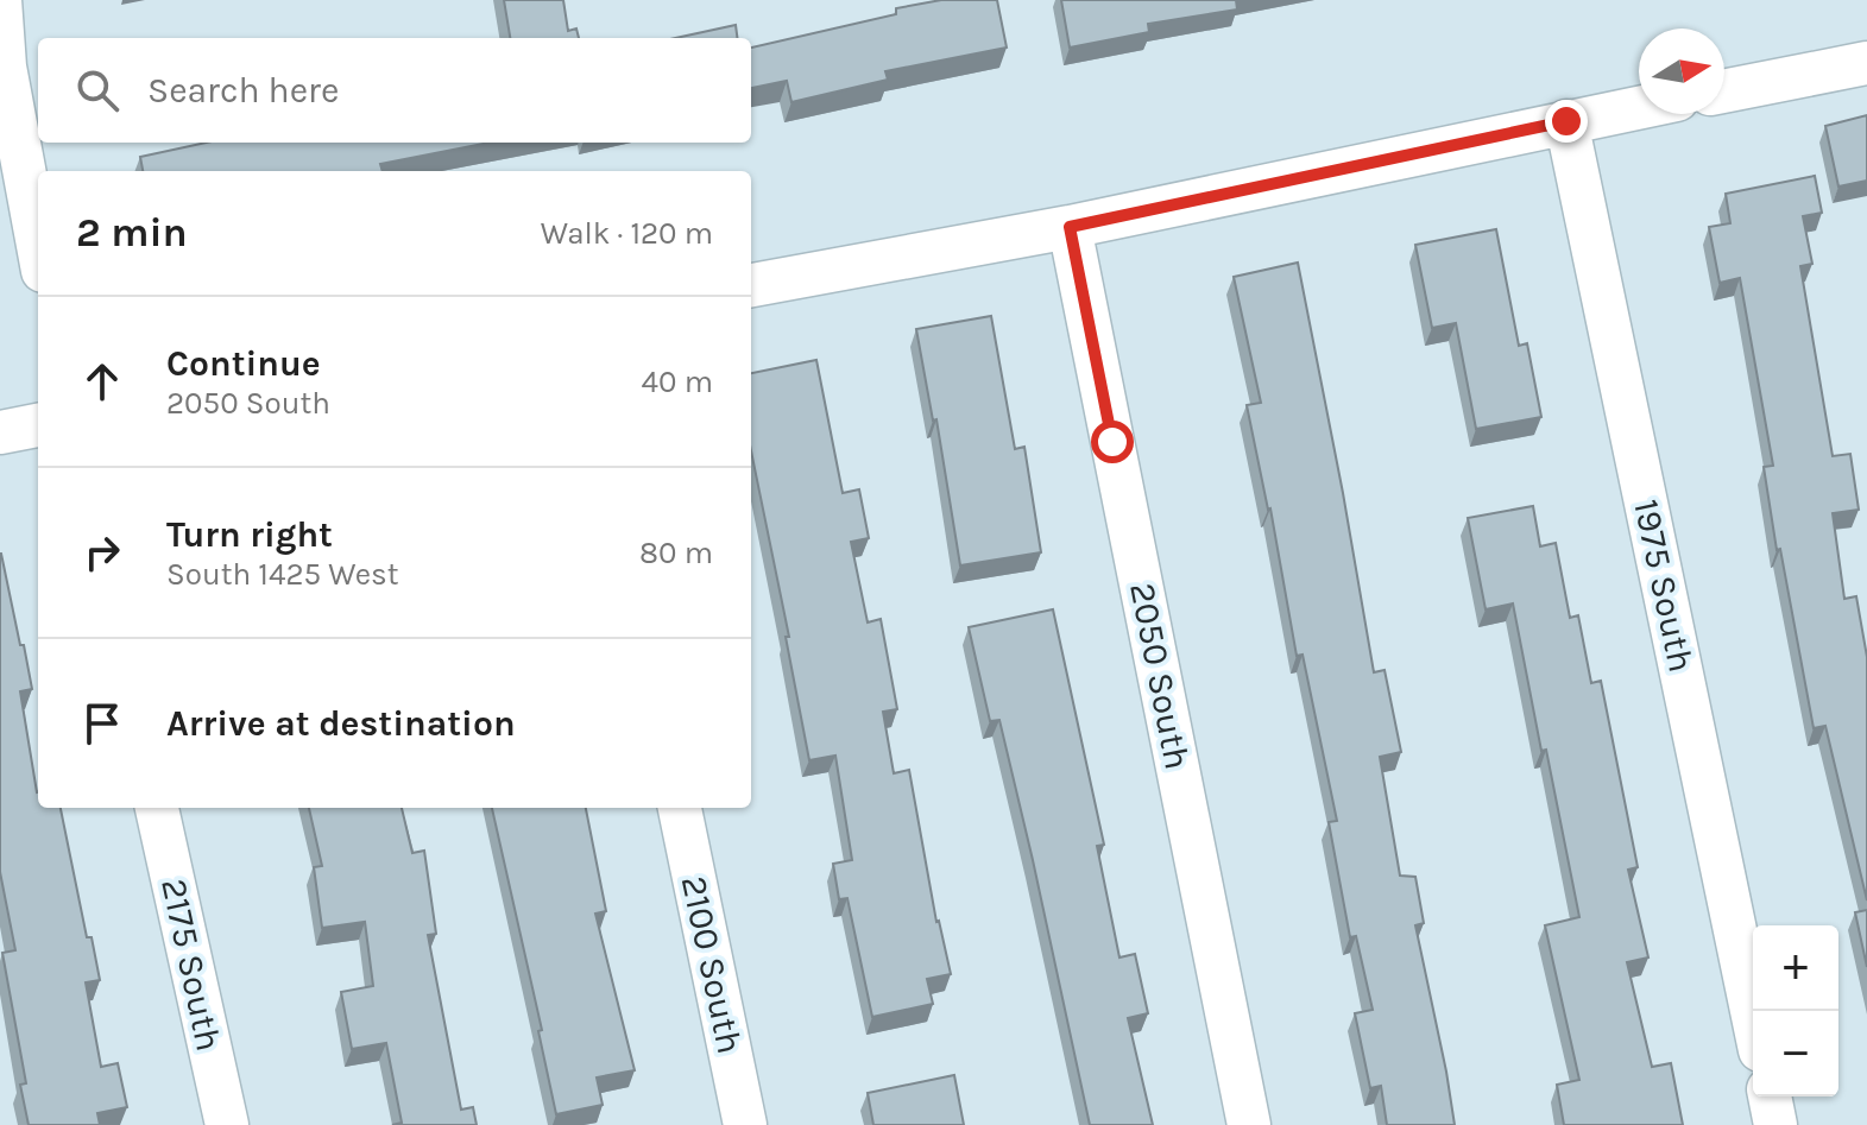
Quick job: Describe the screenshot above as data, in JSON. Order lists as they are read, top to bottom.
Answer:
{
  "streets": {
    "street": [
      "1975 South",
      "2050 South",
      "2175 South",
      "2100 South"
    ]
  },
  "north": "right",
  "page": {
    "search": "Search here",
    "heading": ["2 min", "Walk · 120 m"],
    "list": [
      ["Continue", "2050 South", "40 m"],
      ["Turn right", "South 1425 West", "80 m"],
      "Arrive at destination"
    ],
    "map_buttons": ["+", "−"]
  }
}
